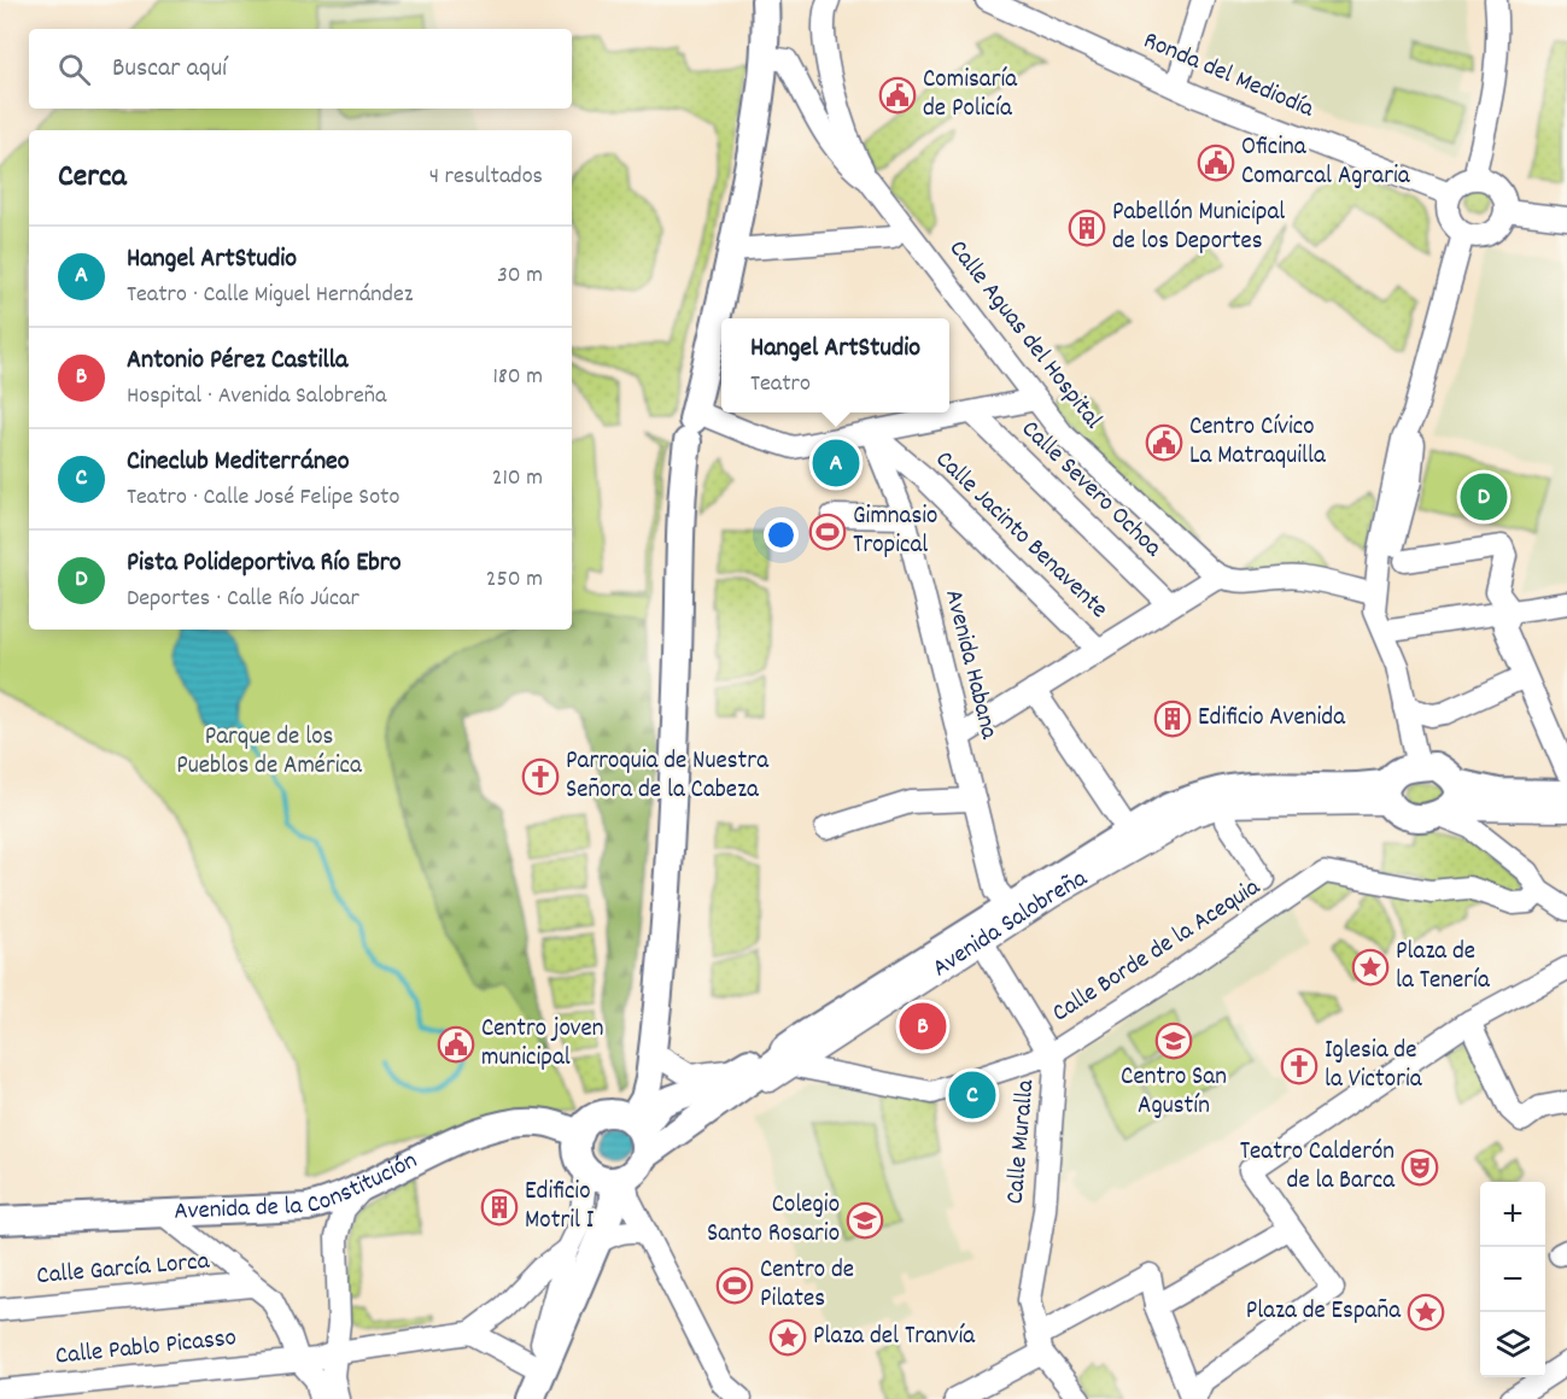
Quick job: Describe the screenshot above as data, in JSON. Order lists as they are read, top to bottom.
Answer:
{
  "streets": {
    "main road": ["Avenida Salobreña", "Avenida de la Constitución"],
    "street": [
      "Ronda del Mediodía",
      "Calle Aguas del Hospital",
      "Calle Severo Ochoa",
      "Calle Jacinto Benavente",
      "Avenida Habana",
      "Calle Borde de la Acequia",
      "Calle Muralla",
      "Calle García Lorca",
      "Calle Pablo Picasso"
    ]
  },
  "crossings": [
    ["Calle Jacinto Benavente", "Avenida Habana"],
    ["Avenida Habana", "Avenida Salobreña"],
    ["Avenida Salobreña", "Calle Borde de la Acequia"],
    ["Avenida Salobreña", "Calle Muralla"],
    ["Avenida Salobreña", "Avenida de la Constitución"],
    ["Calle Borde de la Acequia", "Calle Muralla"]
  ],
  "parks": ["Parque de los Pueblos de América"],
  "places": {
    "public building": [
      "Comisaría de Policía",
      "Oficina Comarcal Agraria",
      "Centro Cívico La Matraquilla",
      "Centro joven municipal"
    ],
    "building": ["Pabellón Municipal de los Deportes", "Edificio Avenida", "Edificio Motril I"],
    "sports": ["Gimnasio Tropical", "Centro de Pilates"],
    "church": ["Parroquia de Nuestra Señora de la Cabeza", "Iglesia de la Victoria"],
    "place": ["Plaza de la Tenería", "Plaza de España", "Plaza del Tranvía"],
    "school or university": ["Centro San Agustín", "Colegio Santo Rosario"],
    "theatre": ["Teatro Calderón de la Barca"]
  },
  "page": {
    "search": "Buscar aquí",
    "heading": ["Cerca", "4 resultados"],
    "list": [
      {
        "mark": "A",
        "name": "Hangel ArtStudio",
        "note": "Teatro · Calle Miguel Hernández",
        "value": "30 m"
      },
      {
        "mark": "B",
        "name": "Antonio Pérez Castilla",
        "note": "Hospital · Avenida Salobreña",
        "value": "180 m"
      },
      {
        "mark": "C",
        "name": "Cineclub Mediterráneo",
        "note": "Teatro · Calle José Felipe Soto",
        "value": "210 m"
      },
      {
        "mark": "D",
        "name": "Pista Polideportiva Río Ebro",
        "note": "Deportes · Calle Río Júcar",
        "value": "250 m"
      }
    ],
    "popup": ["Hangel ArtStudio", "Teatro"],
    "pins": [
      "A",
      "D",
      "B",
      "C"
    ],
    "map_buttons": ["+", "−"]
  }
}
